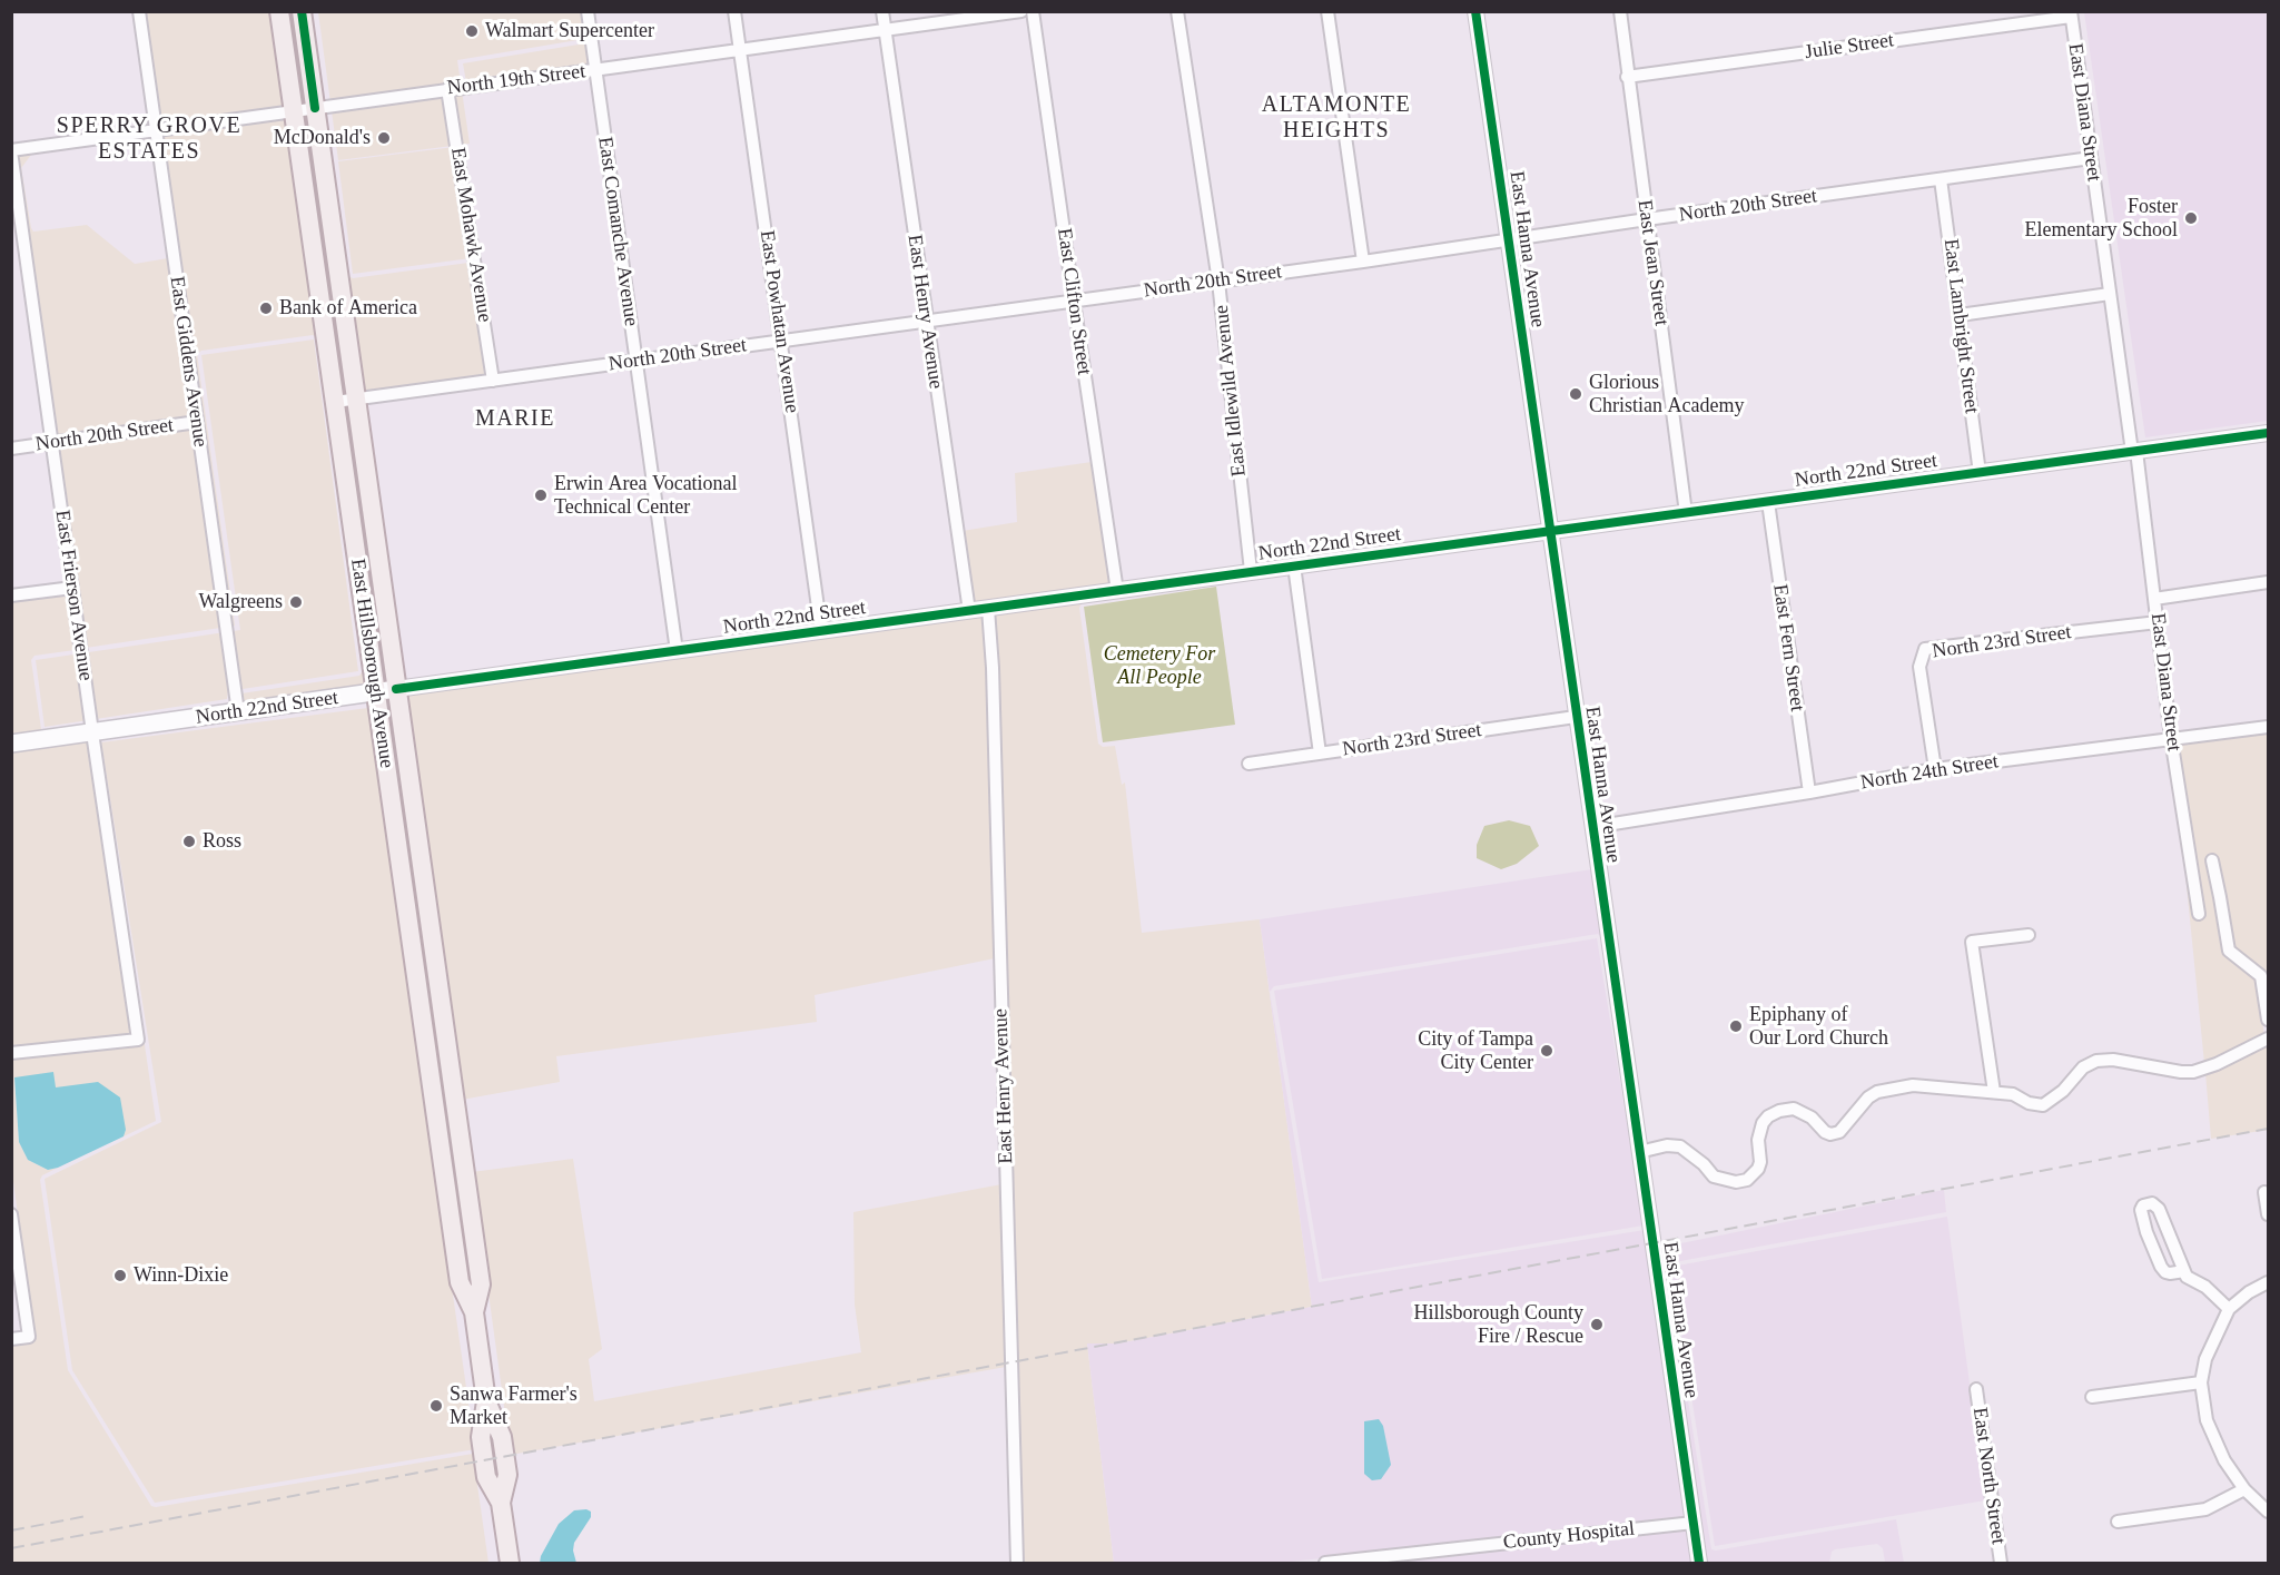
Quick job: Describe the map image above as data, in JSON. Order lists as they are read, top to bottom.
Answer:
{
  "streets": {
    "main road": ["North 22nd Street", "East Hillsborough Avenue"],
    "street": [
      "Julie Street",
      "North 19th Street",
      "East Diana Street",
      "North 20th Street",
      "East Comanche Avenue",
      "East Mohawk Avenue",
      "East Hanna Avenue",
      "East Jean Street",
      "East Clifton Street",
      "East Henry Avenue",
      "East Powhatan Avenue",
      "East Lambright Street",
      "East Giddens Avenue",
      "East Idlewild Avenue",
      "East Frierson Avenue",
      "North 23rd Street",
      "East Fern Street",
      "North 24th Street",
      "East North Street",
      "County Hospital"
    ]
  },
  "crossings": [
    ["Julie Street", "East Diana Street"],
    ["Julie Street", "East Jean Street"],
    ["North 19th Street", "East Comanche Avenue"],
    ["North 19th Street", "East Mohawk Avenue"],
    ["North 19th Street", "East Henry Avenue"],
    ["North 19th Street", "East Powhatan Avenue"],
    ["North 19th Street", "East Giddens Avenue"],
    ["North 19th Street", "East Frierson Avenue"],
    ["North 19th Street", "East Hillsborough Avenue"],
    ["East Diana Street", "North 20th Street"],
    ["East Diana Street", "North 22nd Street"],
    ["East Diana Street", "North 23rd Street"],
    ["East Diana Street", "North 24th Street"],
    ["North 20th Street", "East Comanche Avenue"],
    ["North 20th Street", "East Mohawk Avenue"],
    ["North 20th Street", "East Hanna Avenue"],
    ["North 20th Street", "East Jean Street"],
    ["North 20th Street", "East Clifton Street"],
    ["North 20th Street", "East Henry Avenue"],
    ["North 20th Street", "East Powhatan Avenue"],
    ["North 20th Street", "East Lambright Street"],
    ["North 20th Street", "East Giddens Avenue"],
    ["North 20th Street", "East Idlewild Avenue"],
    ["North 20th Street", "East Frierson Avenue"],
    ["North 20th Street", "East Hillsborough Avenue"],
    ["East Comanche Avenue", "North 22nd Street"],
    ["East Hanna Avenue", "North 22nd Street"],
    ["East Hanna Avenue", "North 23rd Street"],
    ["East Hanna Avenue", "North 24th Street"],
    ["East Hanna Avenue", "County Hospital"],
    ["East Jean Street", "North 22nd Street"],
    ["East Clifton Street", "North 22nd Street"],
    ["East Henry Avenue", "North 22nd Street"],
    ["East Powhatan Avenue", "North 22nd Street"],
    ["East Lambright Street", "North 22nd Street"],
    ["East Giddens Avenue", "North 22nd Street"],
    ["East Idlewild Avenue", "North 22nd Street"],
    ["North 22nd Street", "East Frierson Avenue"],
    ["North 22nd Street", "East Fern Street"],
    ["North 22nd Street", "East Hillsborough Avenue"],
    ["North 23rd Street", "North 24th Street"],
    ["East Fern Street", "North 24th Street"]
  ],
  "districts": ["ALTAMONTE HEIGHTS", "SPERRY GROVE ESTATES", "MARIE"],
  "parks": ["Cemetery For All People"],
  "places": [
    "Walmart Supercenter",
    "McDonald's",
    "Foster Elementary School",
    "Bank of America",
    "Glorious Christian Academy",
    "Erwin Area Vocational Technical Center",
    "Walgreens",
    "Ross",
    "Epiphany of Our Lord Church",
    "City of Tampa City Center",
    "Winn-Dixie",
    "Hillsborough County Fire / Rescue",
    "Sanwa Farmer's Market"
  ]
}
